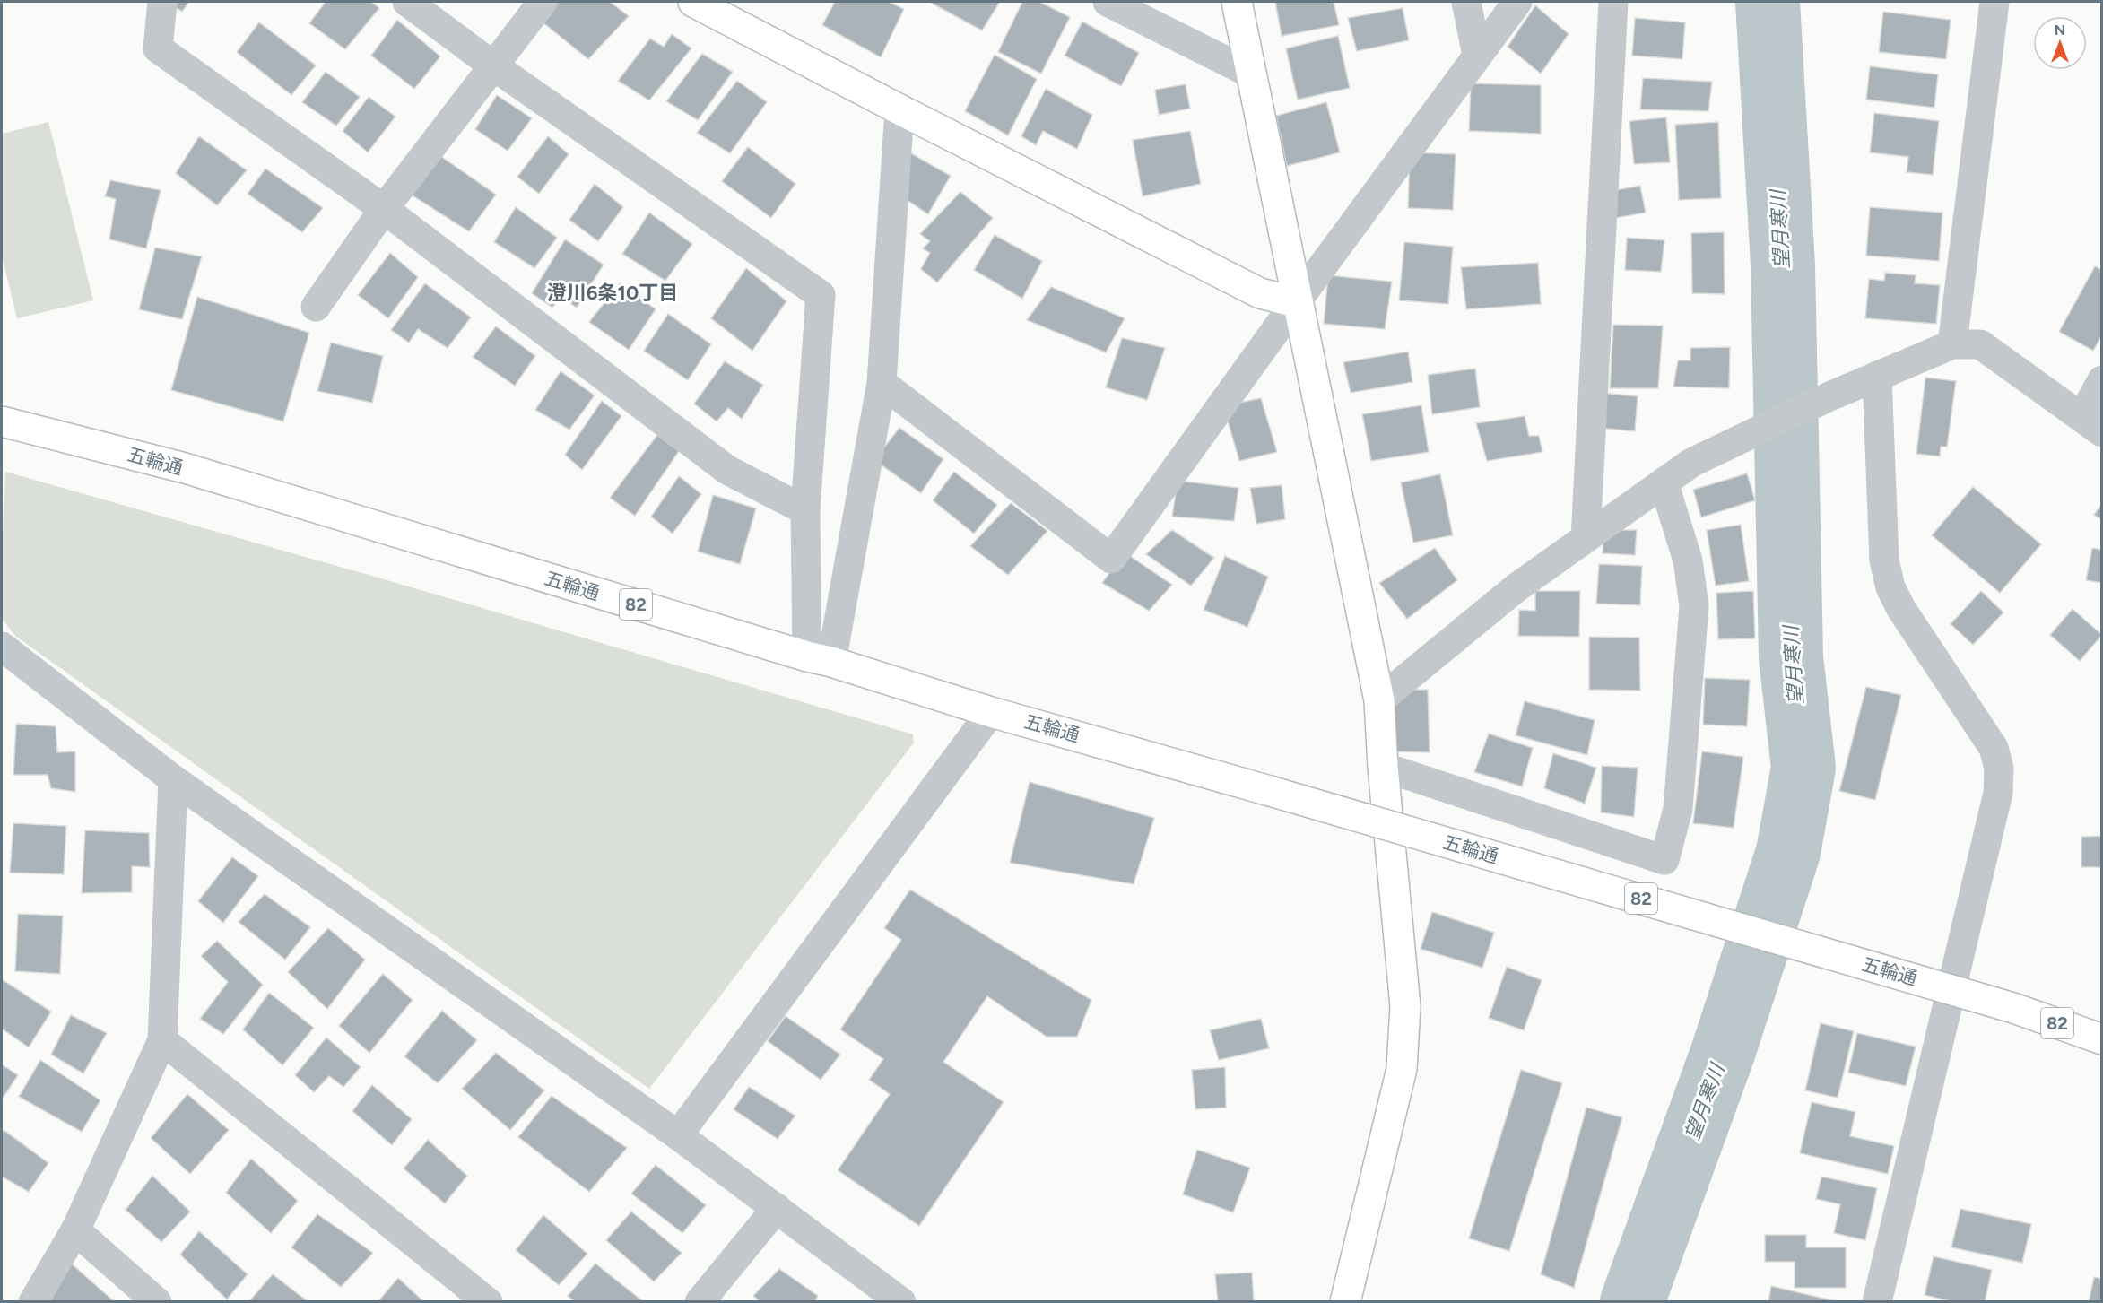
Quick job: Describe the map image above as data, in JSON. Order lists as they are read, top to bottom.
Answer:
{
  "streets": {
    "main road": ["五輪通", "82"]
  },
  "districts": ["澄川6条10丁目"],
  "water": ["望月寒川"],
  "north": "top"
}
